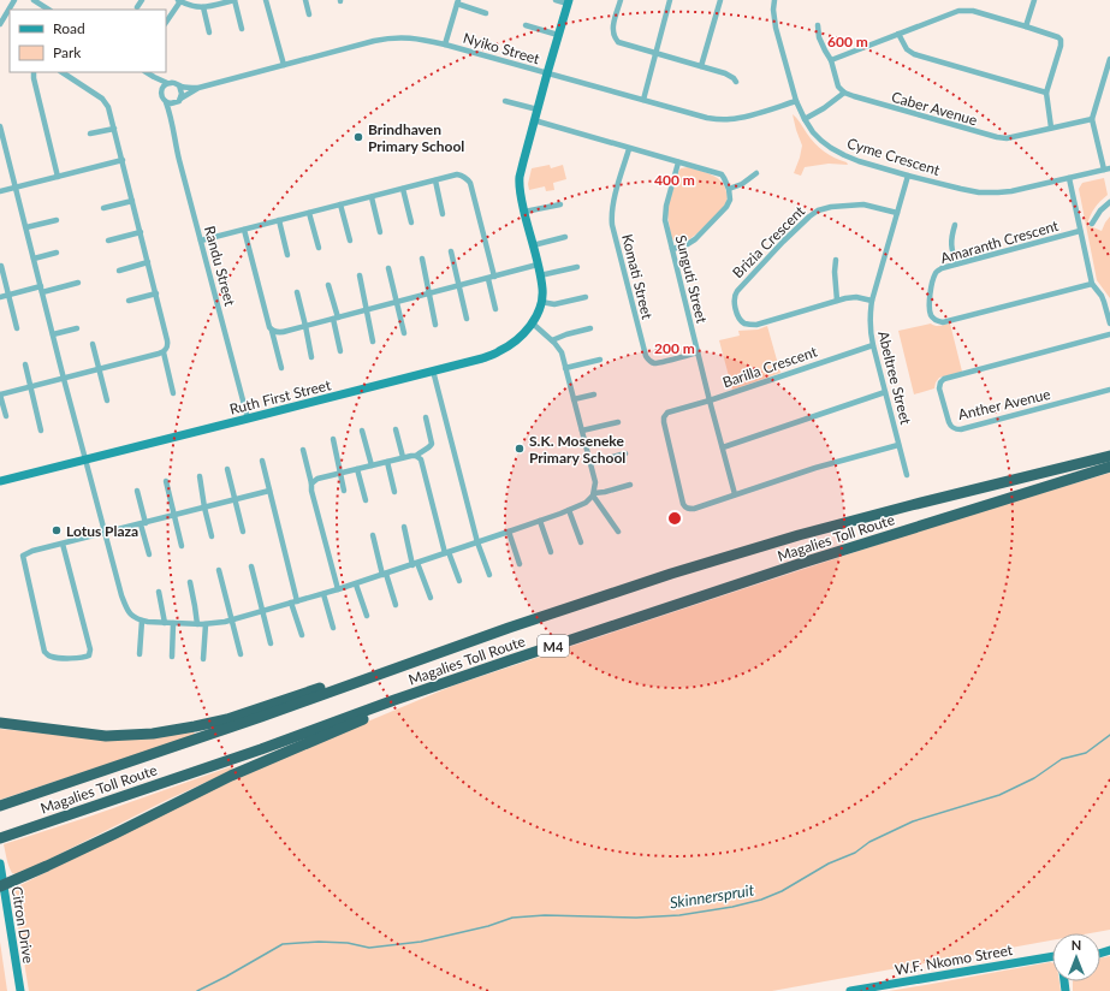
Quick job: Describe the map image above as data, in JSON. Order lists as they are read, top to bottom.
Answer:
{
  "streets": {
    "highway": ["Magalies Toll Route", "M4"],
    "street": [
      "Nyiko Street",
      "Caber Avenue",
      "Cyme Crescent",
      "Brizia Crescent",
      "Amaranth Crescent",
      "Randu Street",
      "Komati Street",
      "Sunguti Street",
      "Barilla Crescent",
      "Abeltree Street",
      "Ruth First Street",
      "Anther Avenue",
      "Citron Drive",
      "W.F. Nkomo Street"
    ]
  },
  "crossings": [
    ["Nyiko Street", "Cyme Crescent"],
    ["Nyiko Street", "Randu Street"],
    ["Nyiko Street", "Ruth First Street"],
    ["Cyme Crescent", "Abeltree Street"],
    ["Brizia Crescent", "Abeltree Street"],
    ["Randu Street", "Ruth First Street"],
    ["Komati Street", "Sunguti Street"],
    ["Sunguti Street", "Barilla Crescent"],
    ["Barilla Crescent", "Abeltree Street"]
  ],
  "water": ["Skinnerspruit"],
  "places": ["Brindhaven Primary School", "S.K. Moseneke Primary School", "Lotus Plaza"],
  "legend": ["Road", "Park"],
  "north": "top",
  "rings": ["600 m", "400 m", "200 m"]
}
